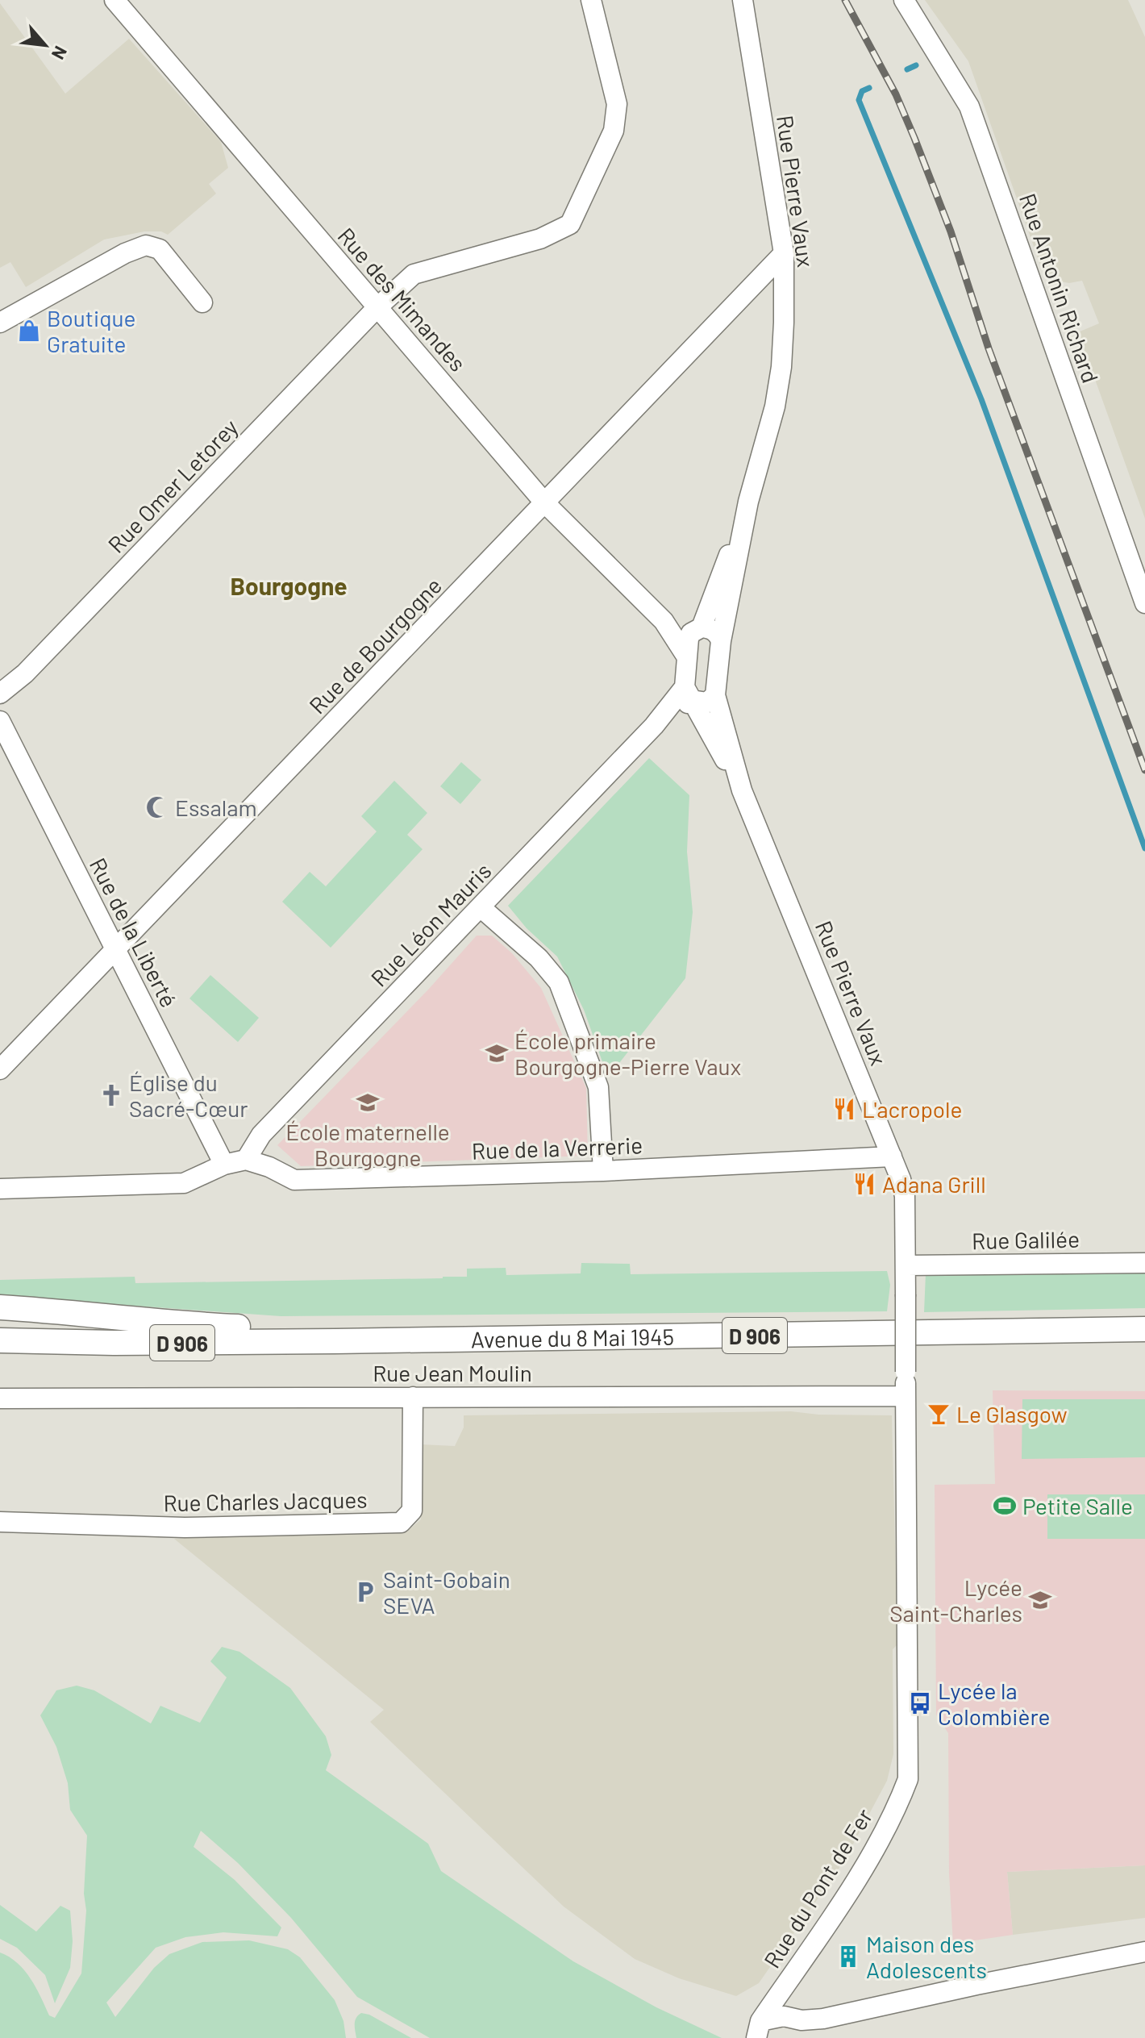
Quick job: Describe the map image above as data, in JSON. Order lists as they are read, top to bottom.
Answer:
{
  "streets": {
    "main road": ["D 906", "Avenue du 8 Mai 1945"],
    "street": [
      "Rue Pierre Vaux",
      "Rue Antonin Richard",
      "Rue des Mimandes",
      "Rue Omer Letorey",
      "Rue de Bourgogne",
      "Rue Léon Mauris",
      "Rue de la Liberté",
      "Rue de la Verrerie",
      "Rue Galilée",
      "Rue Jean Moulin",
      "Rue Charles Jacques",
      "Rue du Pont de Fer"
    ]
  },
  "crossings": [
    ["Rue Pierre Vaux", "Rue de Bourgogne"],
    ["Rue Pierre Vaux", "Rue de la Verrerie"],
    ["Rue Pierre Vaux", "Rue Galilée"],
    ["Rue Pierre Vaux", "Rue du Pont de Fer"],
    ["Rue des Mimandes", "Rue Omer Letorey"],
    ["Rue des Mimandes", "Rue de Bourgogne"],
    ["Rue de Bourgogne", "Rue de la Liberté"],
    ["Rue Léon Mauris", "Rue de la Verrerie"],
    ["Rue Jean Moulin", "Rue Charles Jacques"],
    ["Rue Jean Moulin", "Rue du Pont de Fer"]
  ],
  "districts": ["Bourgogne"],
  "places": {
    "shop": ["Boutique Gratuite"],
    "mosque": ["Essalam"],
    "school or university": ["École primaire Bourgogne-Pierre Vaux", "École maternelle Bourgogne", "Lycée Saint-Charles"],
    "church": ["Église du Sacré-Cœur"],
    "restaurant": ["L'acropole", "Adana Grill"],
    "bar": ["Le Glasgow"],
    "sports": ["Petite Salle"],
    "parking": ["Saint-Gobain SEVA"],
    "bus stop": ["Lycée la Colombière"],
    "building": ["Maison des Adolescents"]
  },
  "north": "bottom right"
}
